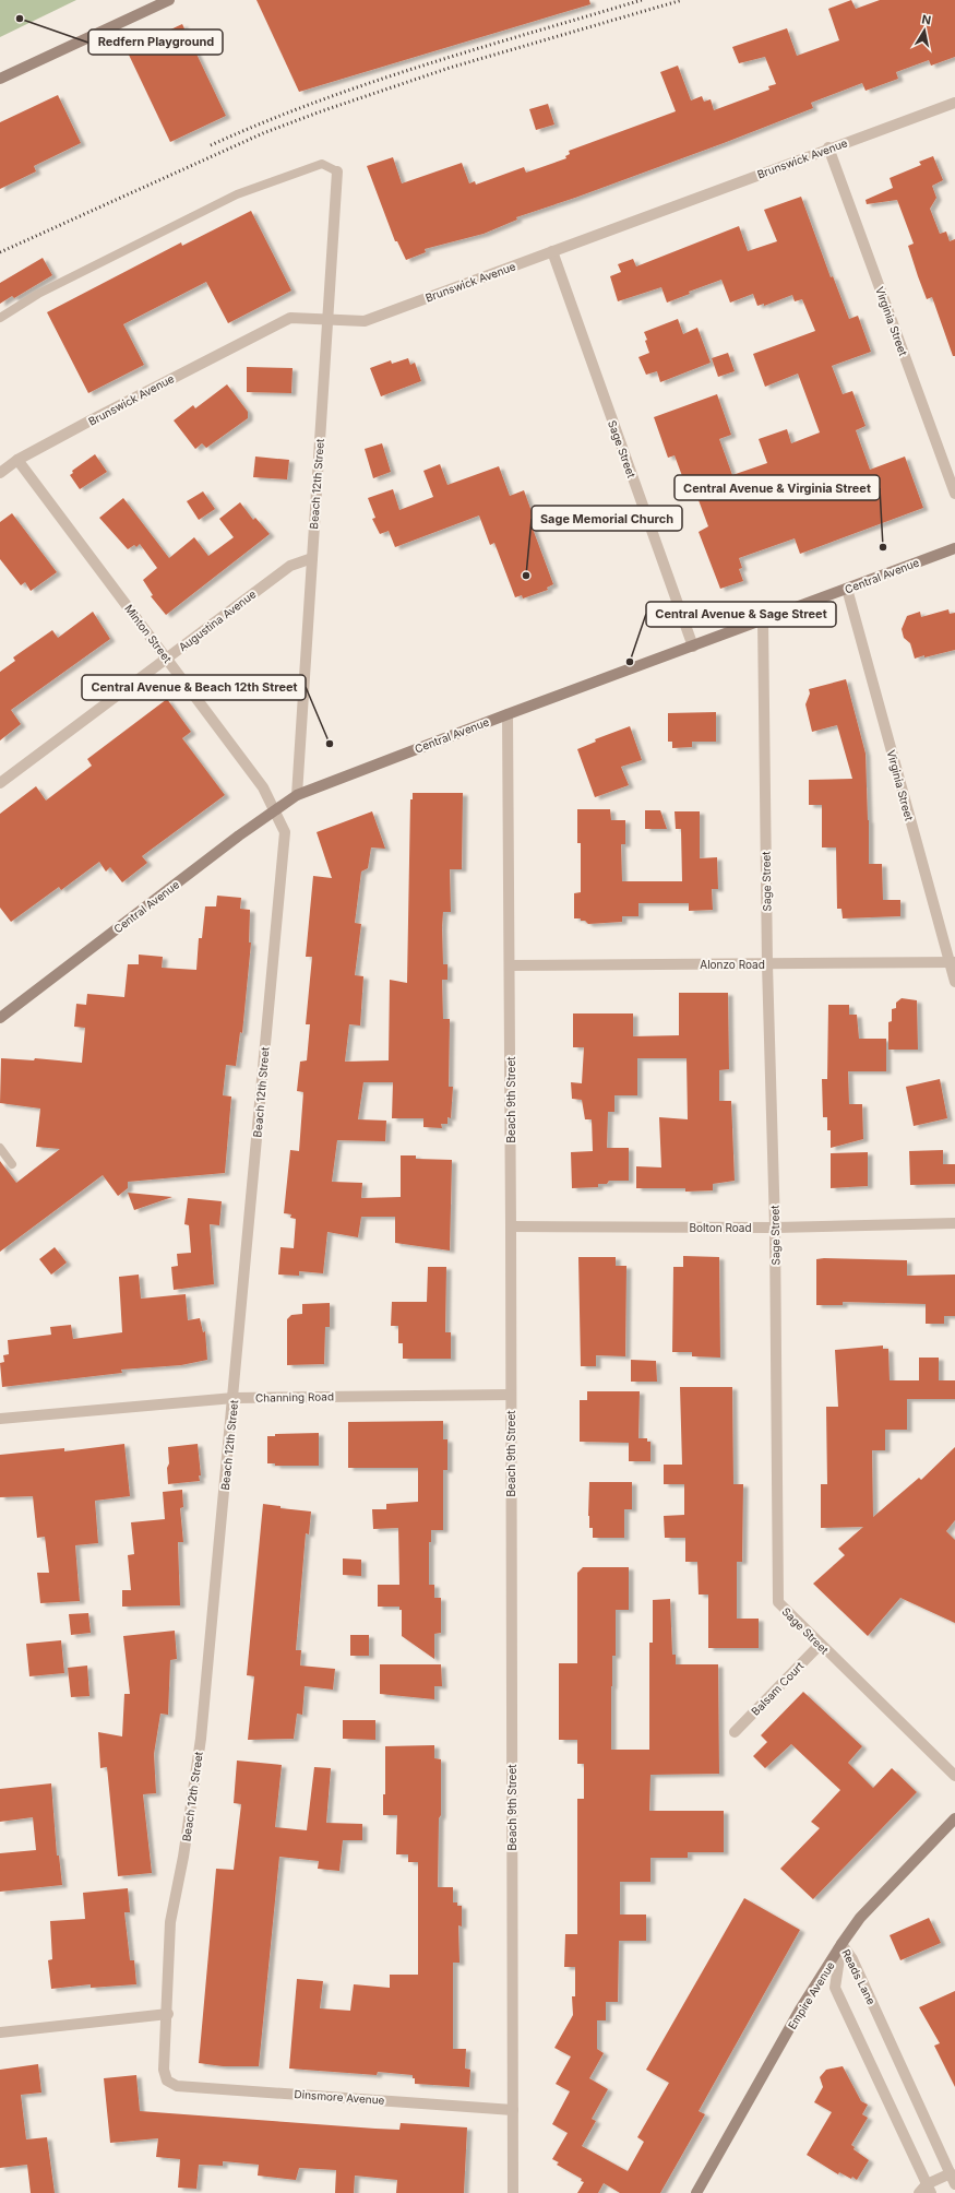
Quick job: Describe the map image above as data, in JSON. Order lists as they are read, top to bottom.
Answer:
{
  "streets": {
    "street": [
      "Brunswick Avenue",
      "Virginia Street",
      "Sage Street",
      "Beach 12th Street",
      "Central Avenue",
      "Augustina Avenue",
      "Minton Street",
      "Alonzo Road",
      "Beach 9th Street",
      "Bolton Road",
      "Channing Road",
      "Balsam Court",
      "Reads Lane",
      "Empire Avenue",
      "Dinsmore Avenue"
    ]
  },
  "crossings": [
    ["Brunswick Avenue", "Virginia Street"],
    ["Brunswick Avenue", "Sage Street"],
    ["Brunswick Avenue", "Beach 12th Street"],
    ["Brunswick Avenue", "Minton Street"],
    ["Virginia Street", "Central Avenue"],
    ["Virginia Street", "Alonzo Road"],
    ["Sage Street", "Central Avenue"],
    ["Sage Street", "Alonzo Road"],
    ["Sage Street", "Bolton Road"],
    ["Sage Street", "Balsam Court"],
    ["Beach 12th Street", "Central Avenue"],
    ["Beach 12th Street", "Augustina Avenue"],
    ["Beach 12th Street", "Minton Street"],
    ["Beach 12th Street", "Channing Road"],
    ["Beach 12th Street", "Dinsmore Avenue"],
    ["Central Avenue", "Minton Street"],
    ["Central Avenue", "Beach 9th Street"],
    ["Augustina Avenue", "Minton Street"],
    ["Alonzo Road", "Beach 9th Street"],
    ["Beach 9th Street", "Bolton Road"],
    ["Beach 9th Street", "Channing Road"],
    ["Beach 9th Street", "Dinsmore Avenue"],
    ["Reads Lane", "Empire Avenue"]
  ],
  "places": [
    "Redfern Playground",
    "Central Avenue & Virginia Street",
    "Sage Memorial Church",
    "Central Avenue & Sage Street",
    "Central Avenue & Beach 12th Street"
  ],
  "north": "top"
}
